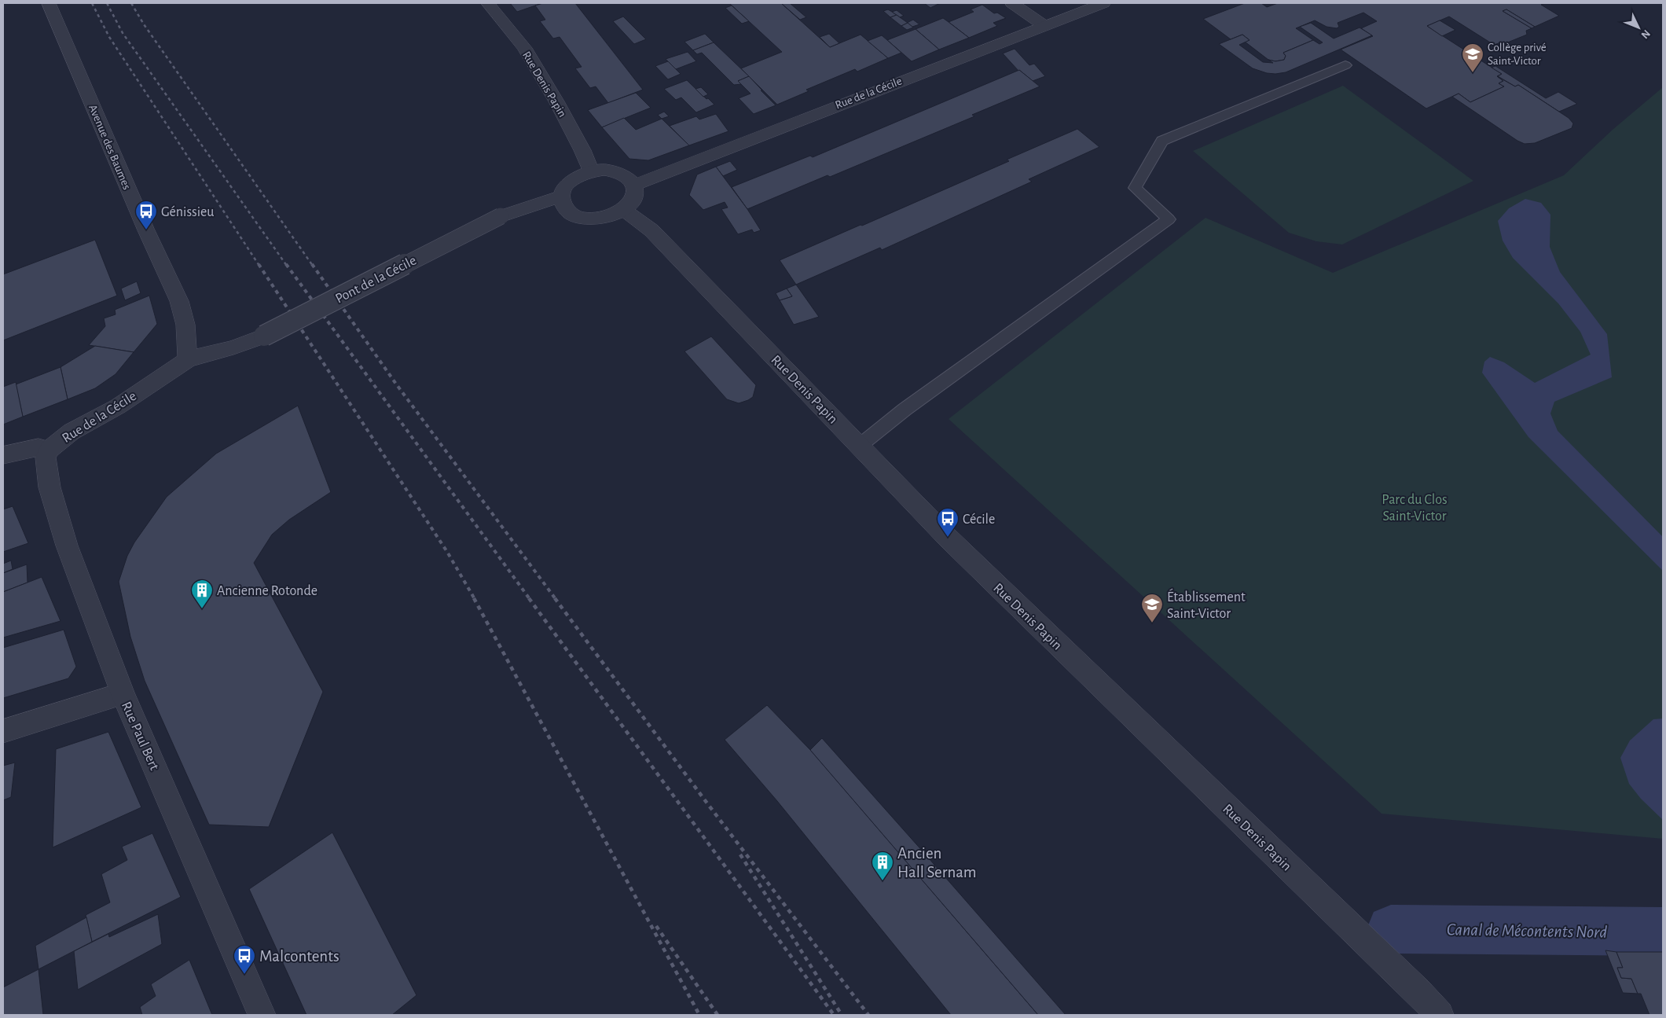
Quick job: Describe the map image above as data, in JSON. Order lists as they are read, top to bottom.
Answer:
{
  "streets": {
    "street": [
      "Rue Denis Papin",
      "Rue de la Cécile",
      "Avenue des Baumes",
      "Pont de la Cécile",
      "Rue Paul Bert"
    ]
  },
  "crossings": [
    ["Rue Denis Papin", "Rue de la Cécile"],
    ["Rue Denis Papin", "Pont de la Cécile"],
    ["Rue de la Cécile", "Avenue des Baumes"],
    ["Rue de la Cécile", "Pont de la Cécile"],
    ["Rue de la Cécile", "Rue Paul Bert"],
    ["Avenue des Baumes", "Pont de la Cécile"]
  ],
  "water": ["Canal de Mécontents Nord"],
  "parks": ["Parc du Clos Saint-Victor"],
  "places": {
    "school or university": ["Collège privé Saint-Victor", "Établissement Saint-Victor"],
    "bus stop": ["Génissieu", "Cécile", "Malcontents"],
    "building": ["Ancienne Rotonde", "Ancien Hall Sernam"]
  },
  "north": "bottom right"
}
